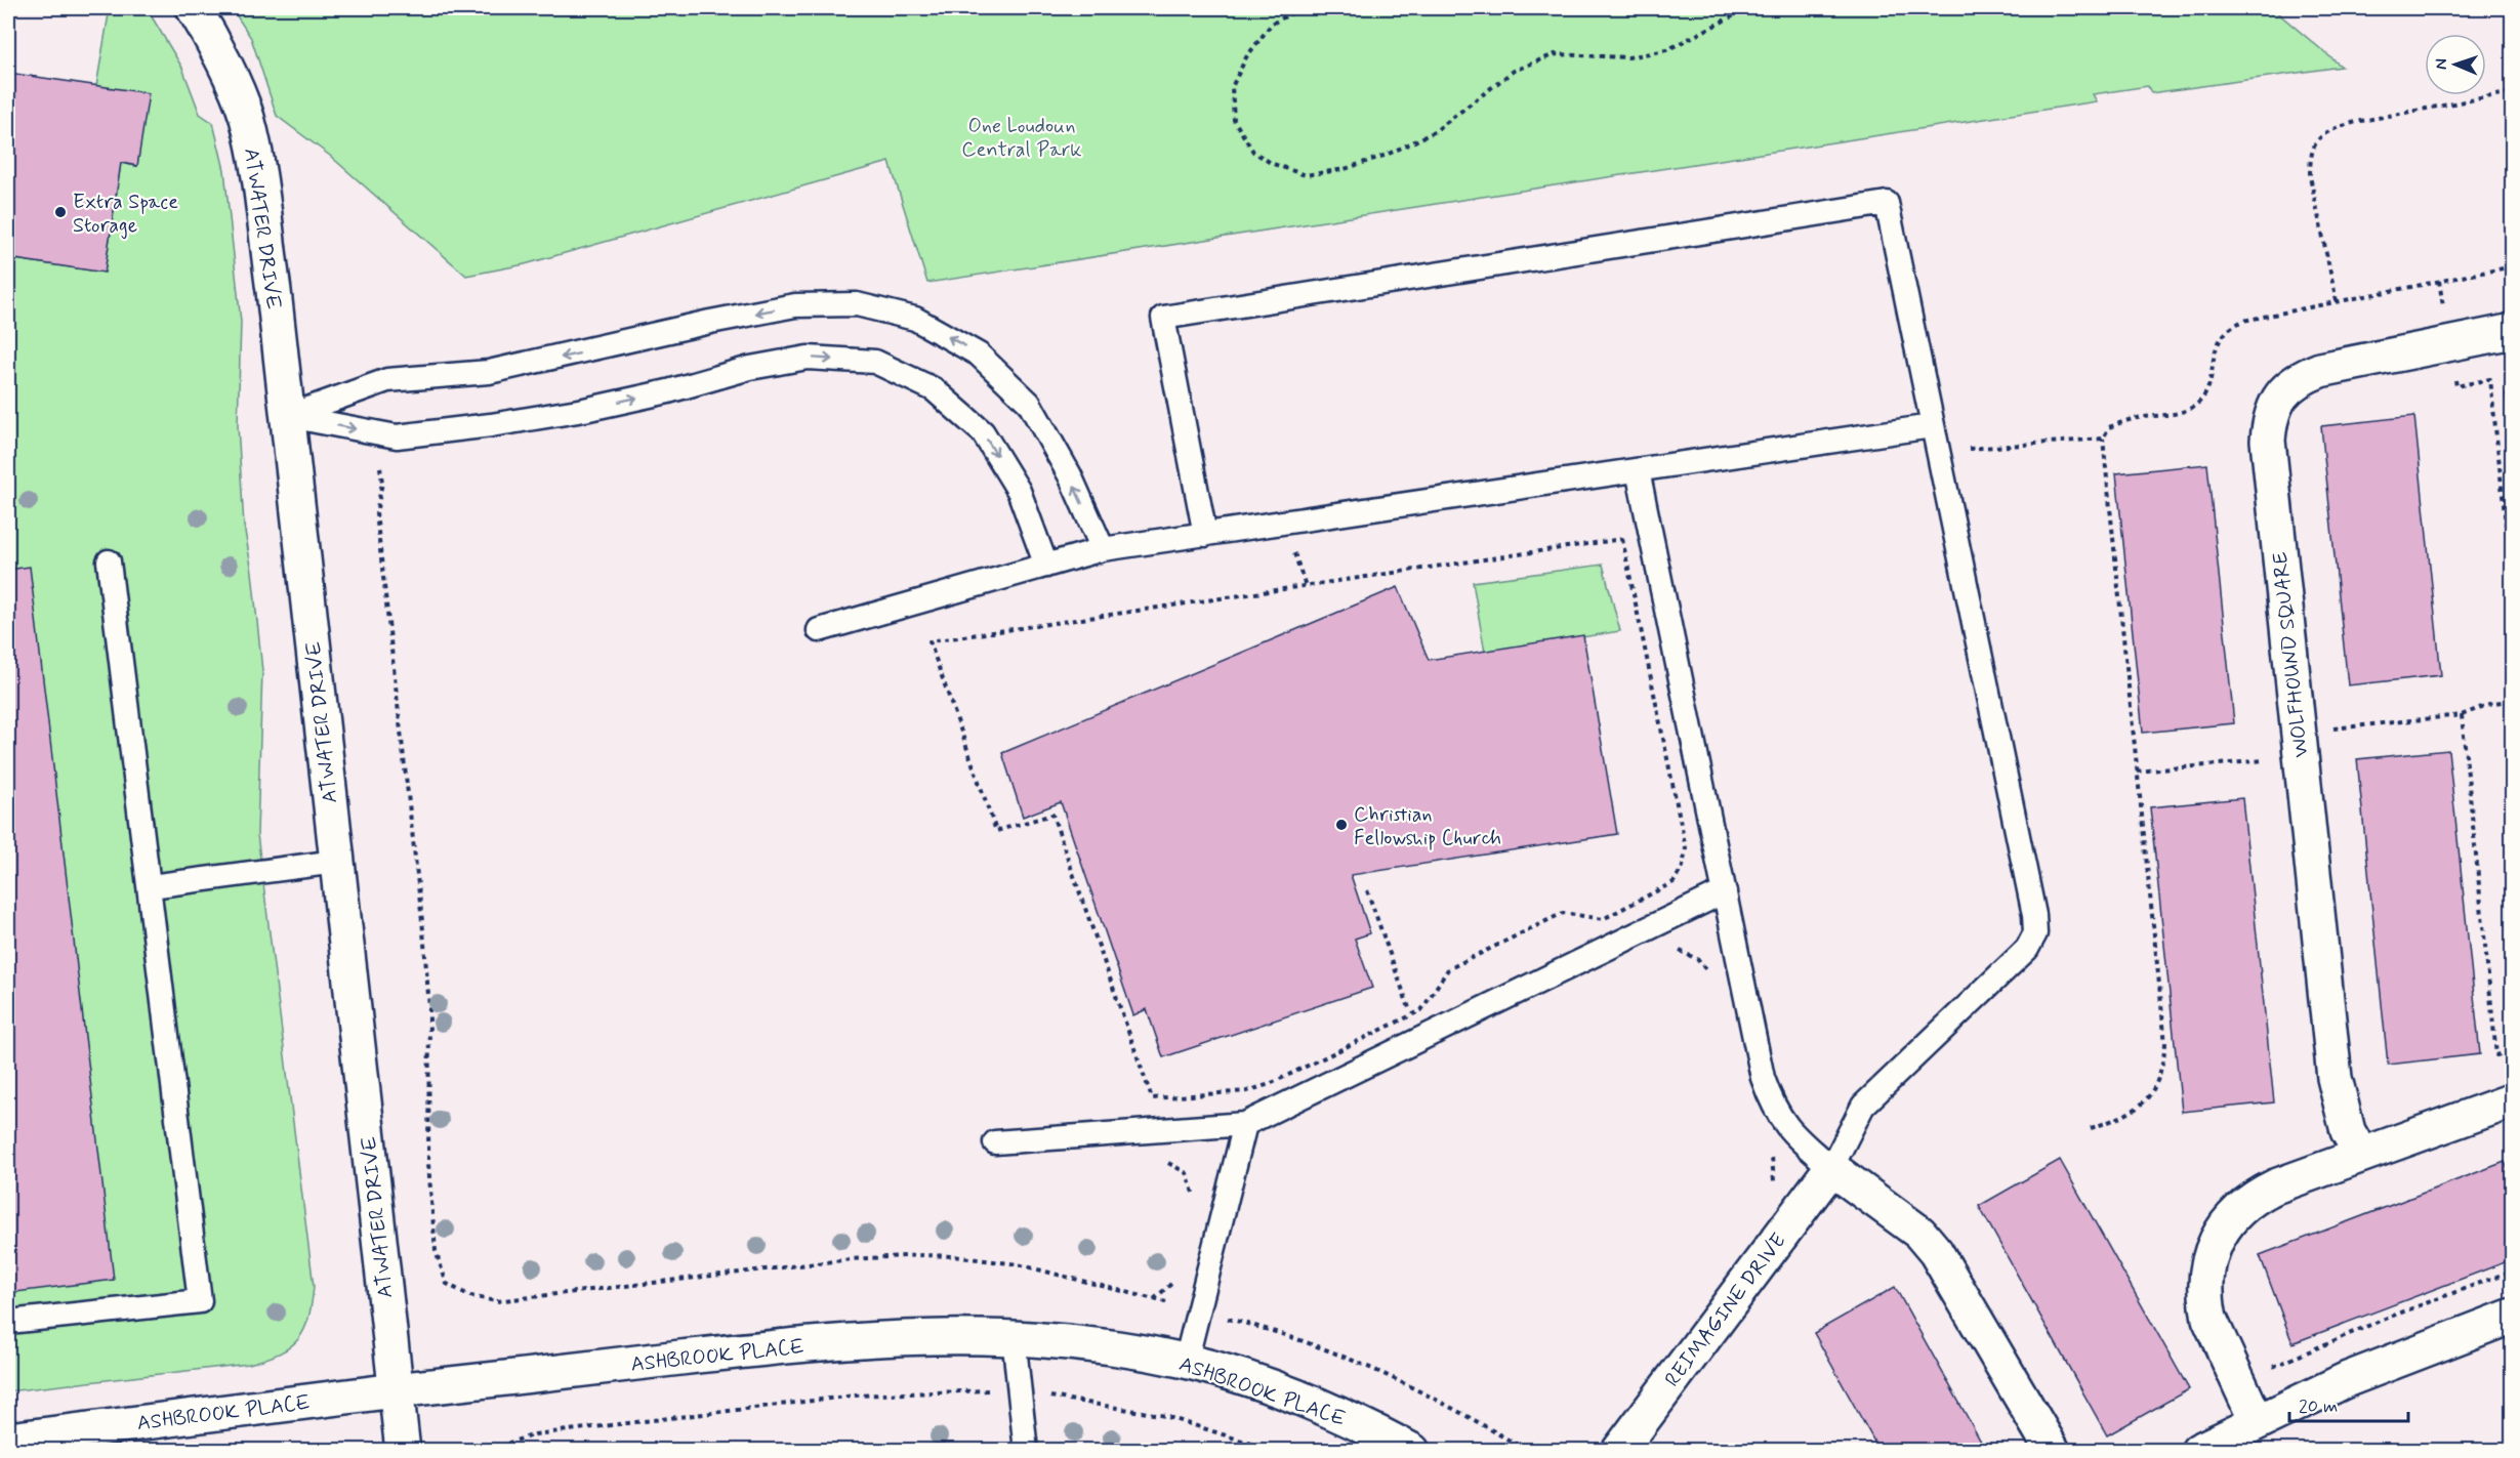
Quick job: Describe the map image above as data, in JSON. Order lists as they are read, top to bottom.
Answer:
{
  "streets": {
    "street": [
      "ATWATER DRIVE",
      "WOLFHOUND SQUARE",
      "REIMAGINE DRIVE",
      "ASHBROOK PLACE"
    ]
  },
  "crossings": [
    ["ATWATER DRIVE", "ASHBROOK PLACE"]
  ],
  "parks": ["One Loudoun Central Park"],
  "places": ["Extra Space Storage", "Christian Fellowship Church"],
  "scale_bar": "20 m",
  "north": "left"
}
